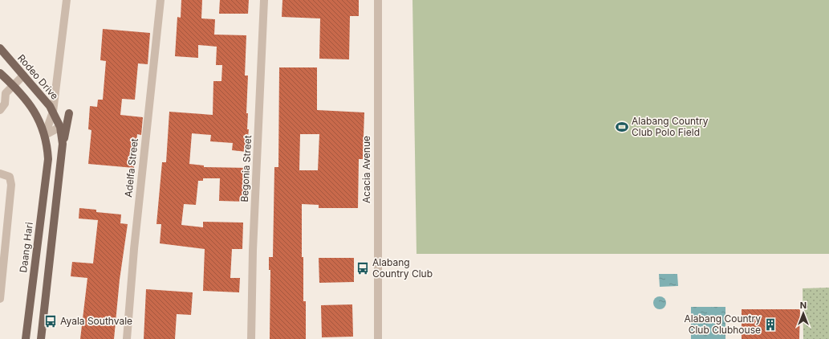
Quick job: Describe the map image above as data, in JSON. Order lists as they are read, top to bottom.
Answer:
{
  "streets": {
    "main road": ["Rodeo Drive", "Daang Hari"],
    "street": ["Adelfa Street", "Begonia Street", "Acacia Avenue"]
  },
  "places": {
    "sports": ["Alabang Country Club Polo Field"],
    "bus stop": ["Alabang Country Club", "Ayala Southvale"],
    "building": ["Alabang Country Club Clubhouse"]
  },
  "north": "top"
}
